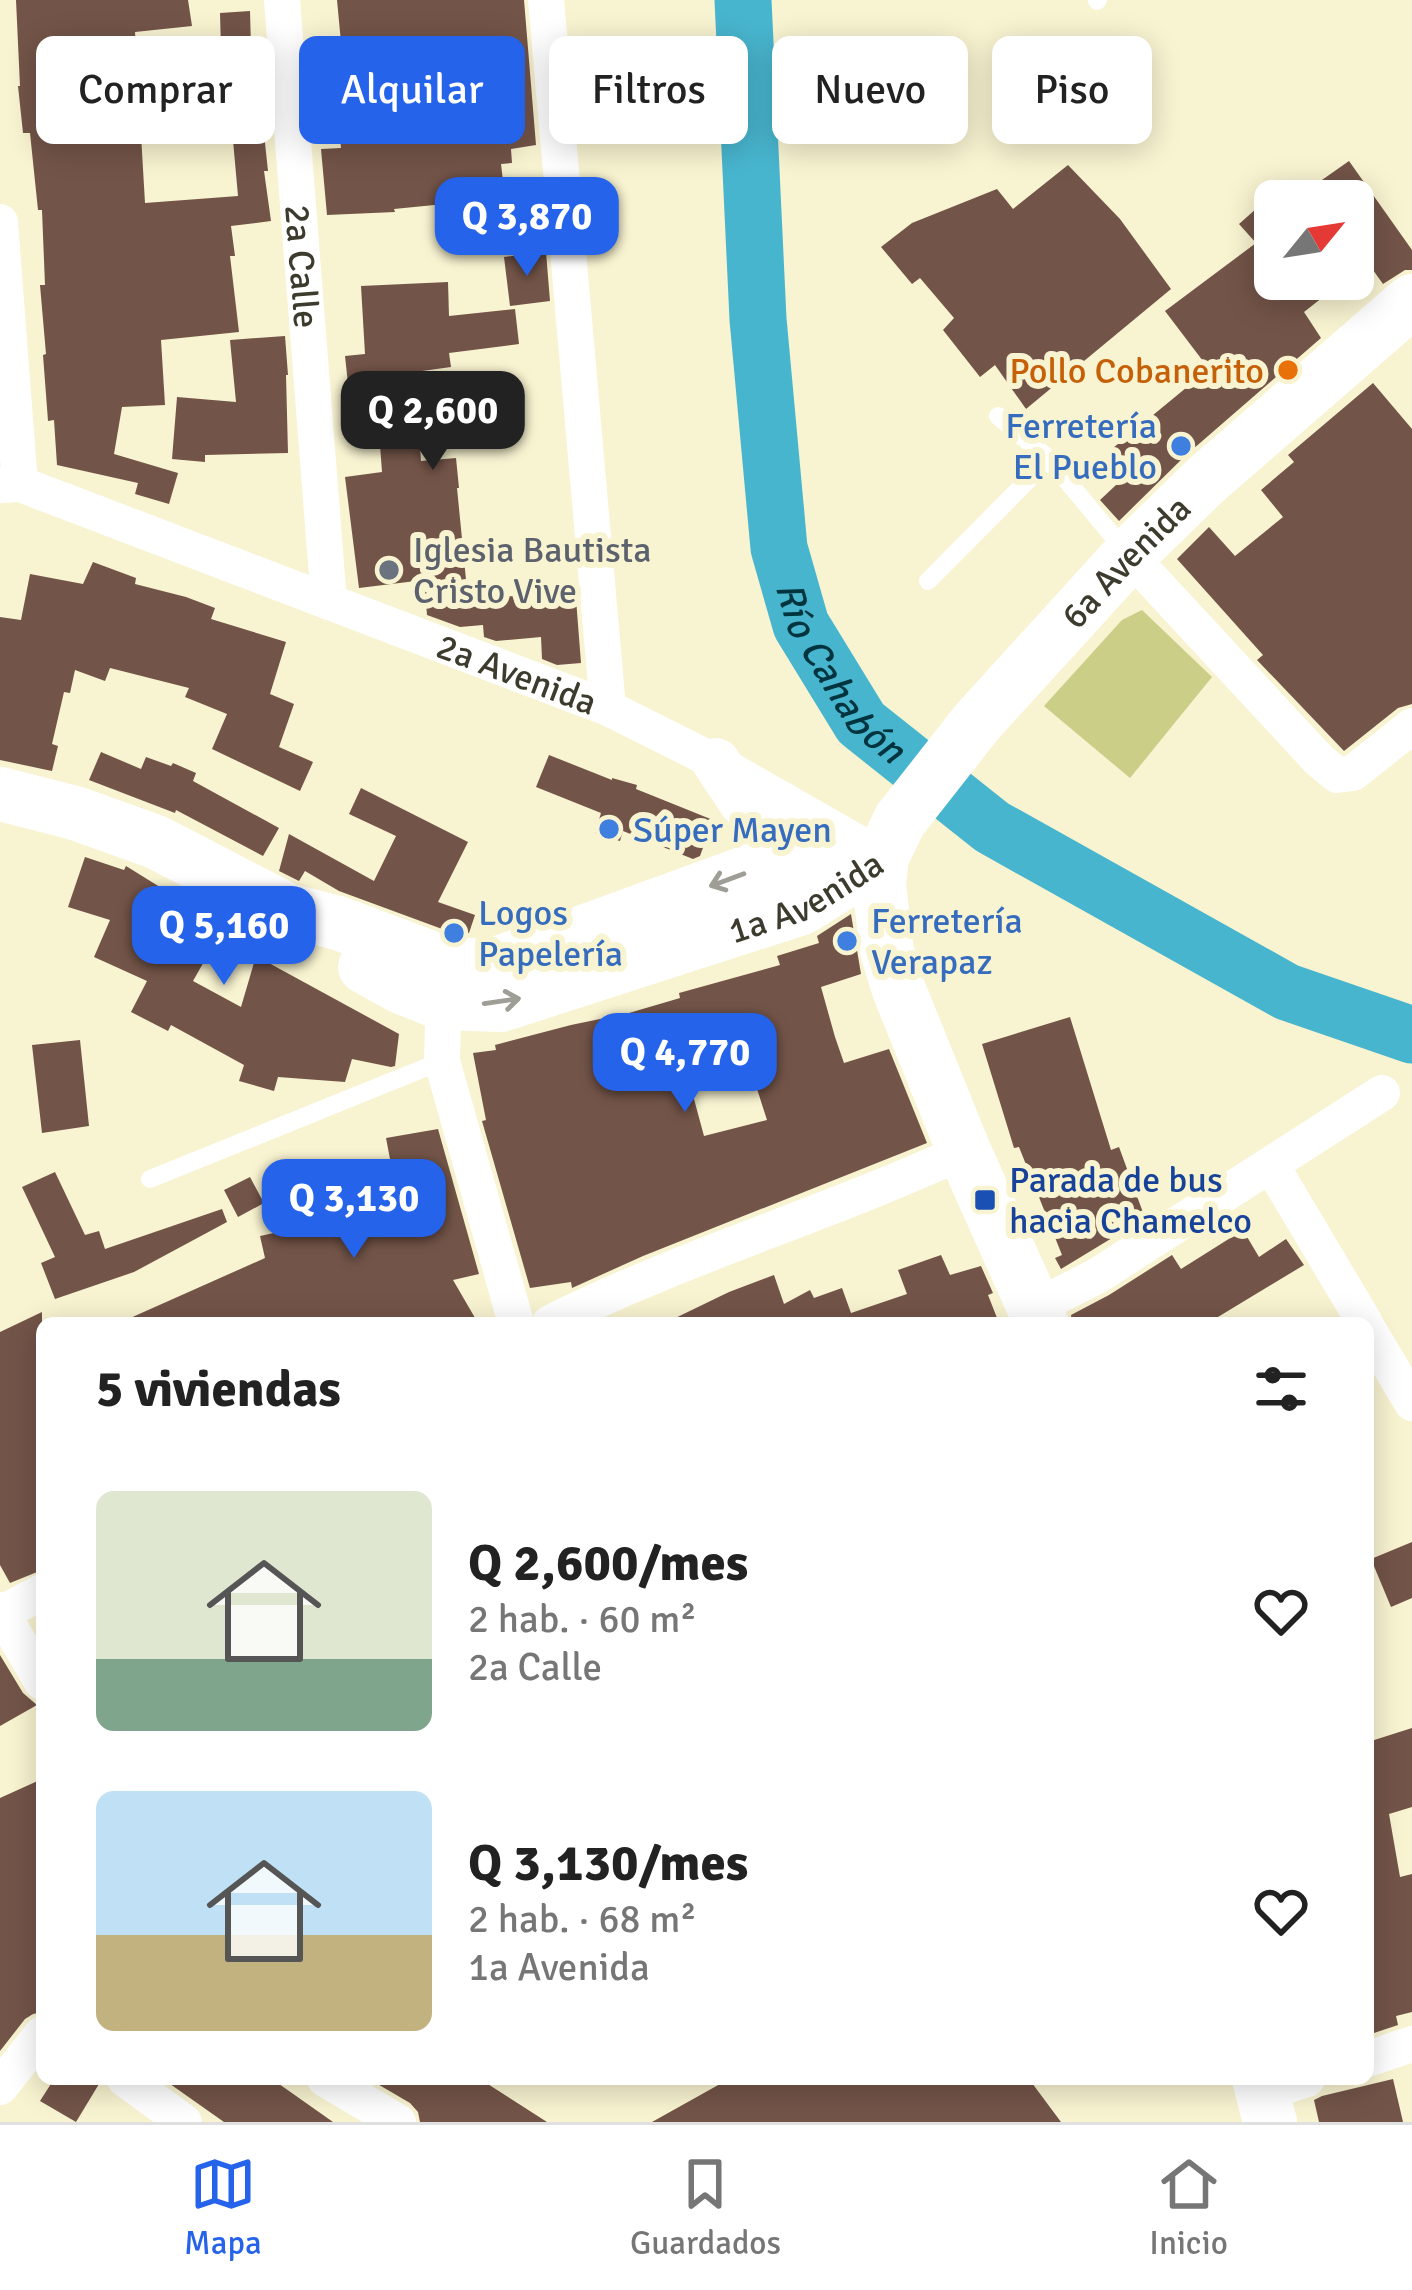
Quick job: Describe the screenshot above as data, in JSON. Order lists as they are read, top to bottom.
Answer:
{
  "streets": {
    "main road": ["6a Avenida", "1a Avenida"],
    "street": ["2a Calle", "2a Avenida"]
  },
  "crossings": [
    ["2a Calle", "2a Avenida"],
    ["6a Avenida", "2a Avenida"],
    ["6a Avenida", "1a Avenida"],
    ["2a Avenida", "1a Avenida"]
  ],
  "water": ["Río Cahabón"],
  "places": {
    "other": [
      "Pollo Cobanerito",
      "Ferretería El Pueblo",
      "Iglesia Bautista Cristo Vive",
      "Súper Mayen",
      "Logos Papelería",
      "Ferretería Verapaz"
    ],
    "transit": ["Parada de bus hacia Chamelco"]
  },
  "north": "top right",
  "page": {
    "chip": [
      "Comprar",
      "Alquilar",
      "Filtros",
      "Nuevo",
      "Piso"
    ],
    "price": [
      "Q 3,870",
      "Q 2,600",
      "Q 5,160",
      "Q 4,770",
      "Q 3,130"
    ],
    "heading": "5 viviendas",
    "list": [
      {
        "name": "Q 2,600/mes",
        "note": "2 hab. · 60 m² · 2a Calle"
      },
      {
        "name": "Q 3,130/mes",
        "note": "2 hab. · 68 m² · 1a Avenida"
      }
    ],
    "tabs": ["Mapa", "Guardados", "Inicio"]
  }
}
